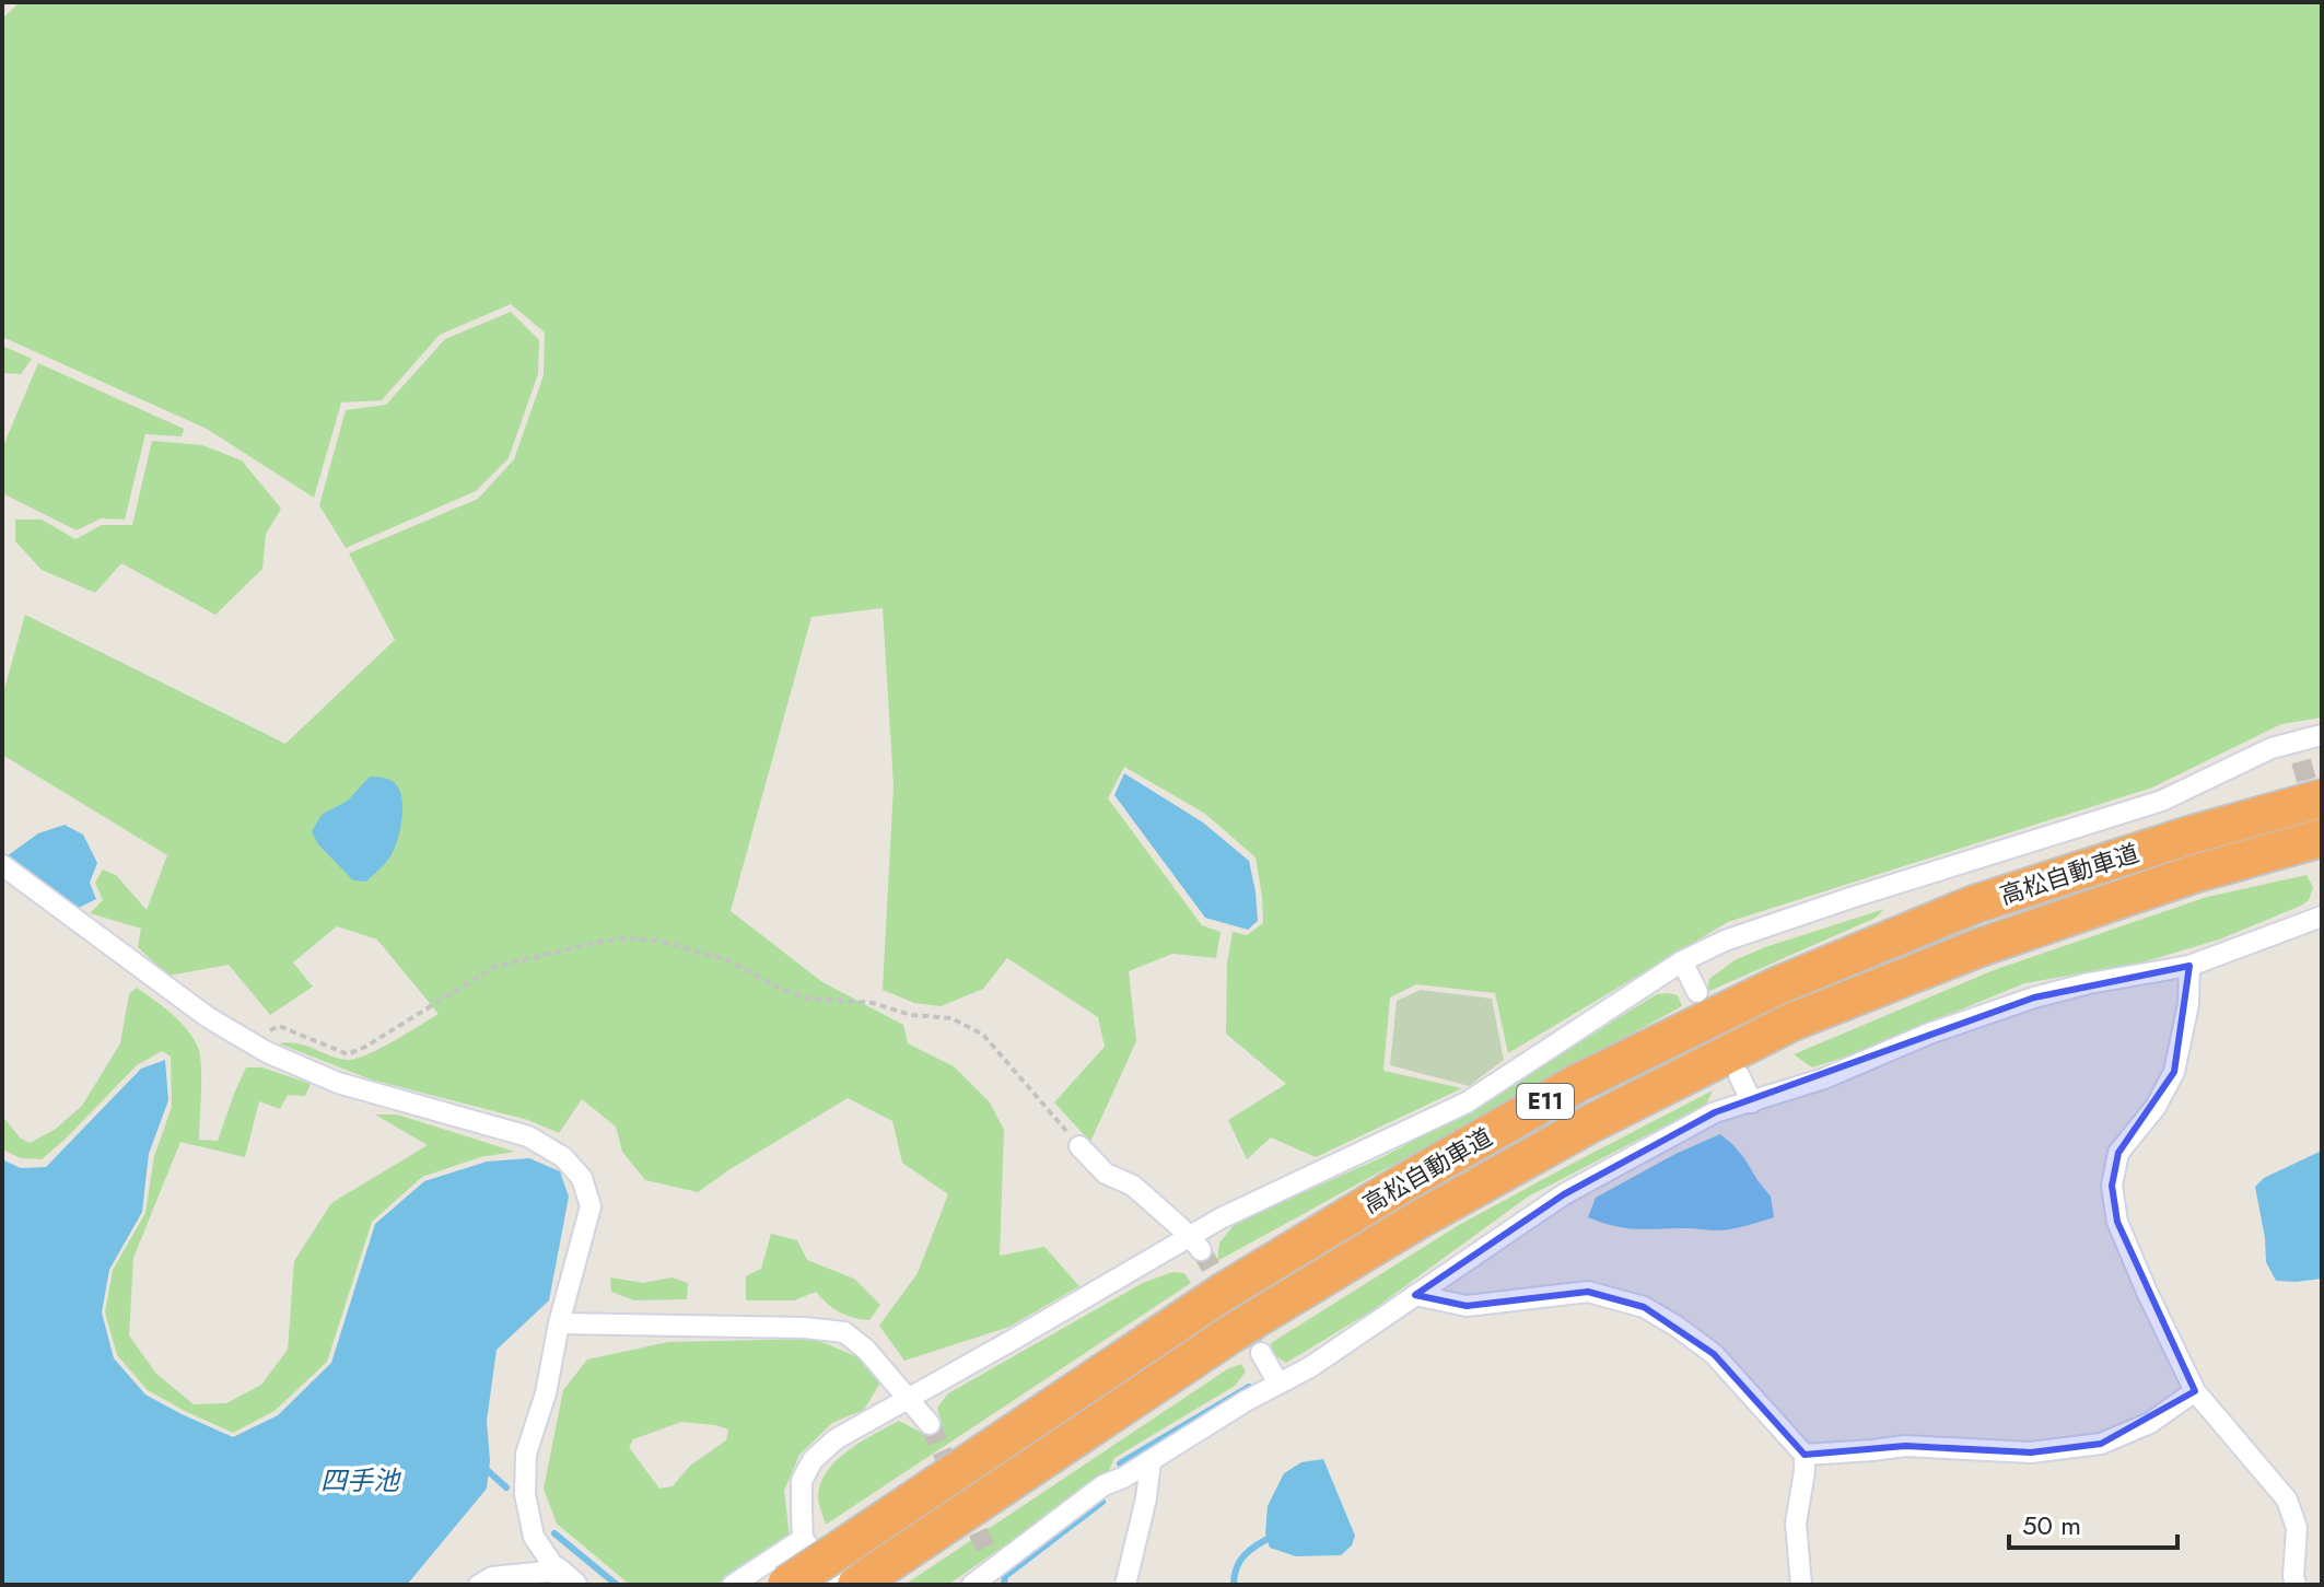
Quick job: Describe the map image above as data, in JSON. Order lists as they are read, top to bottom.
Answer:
{
  "streets": {
    "highway": ["高松自動車道", "E11"]
  },
  "water": ["四手池"],
  "scale_bar": "50 m"
}
